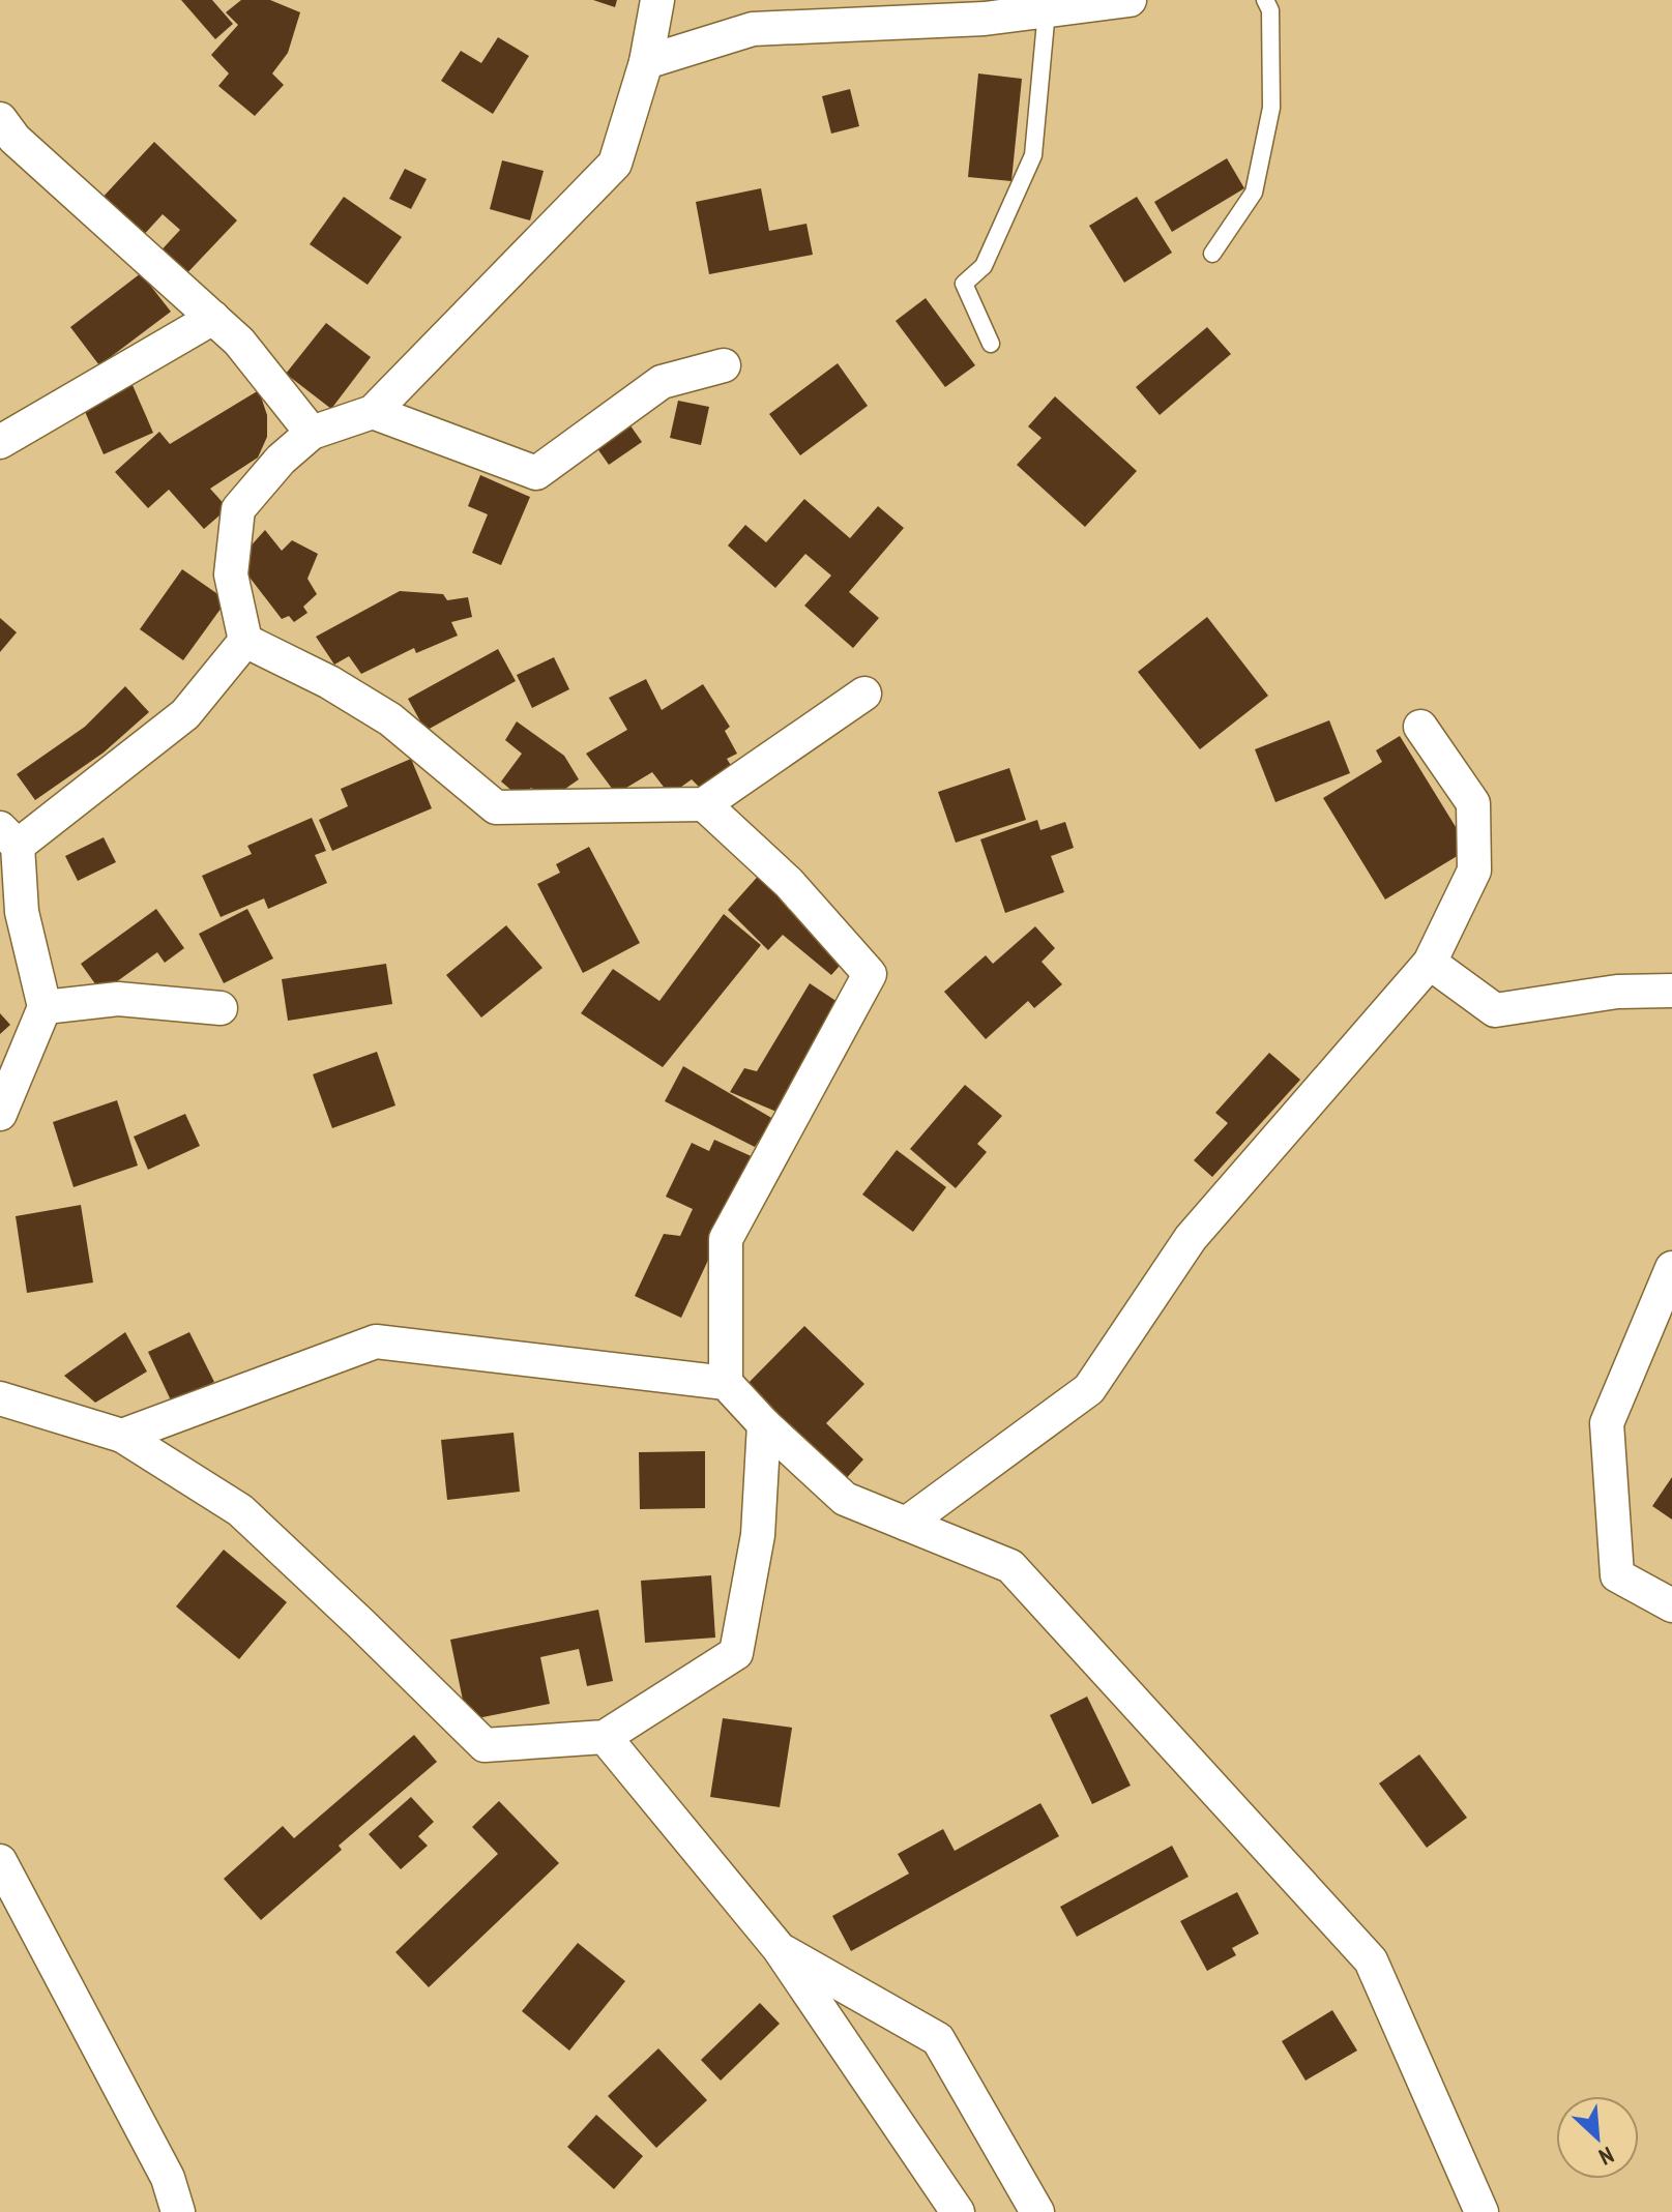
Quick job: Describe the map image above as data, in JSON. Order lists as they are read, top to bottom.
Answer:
{
  "north": "bottom right"
}
